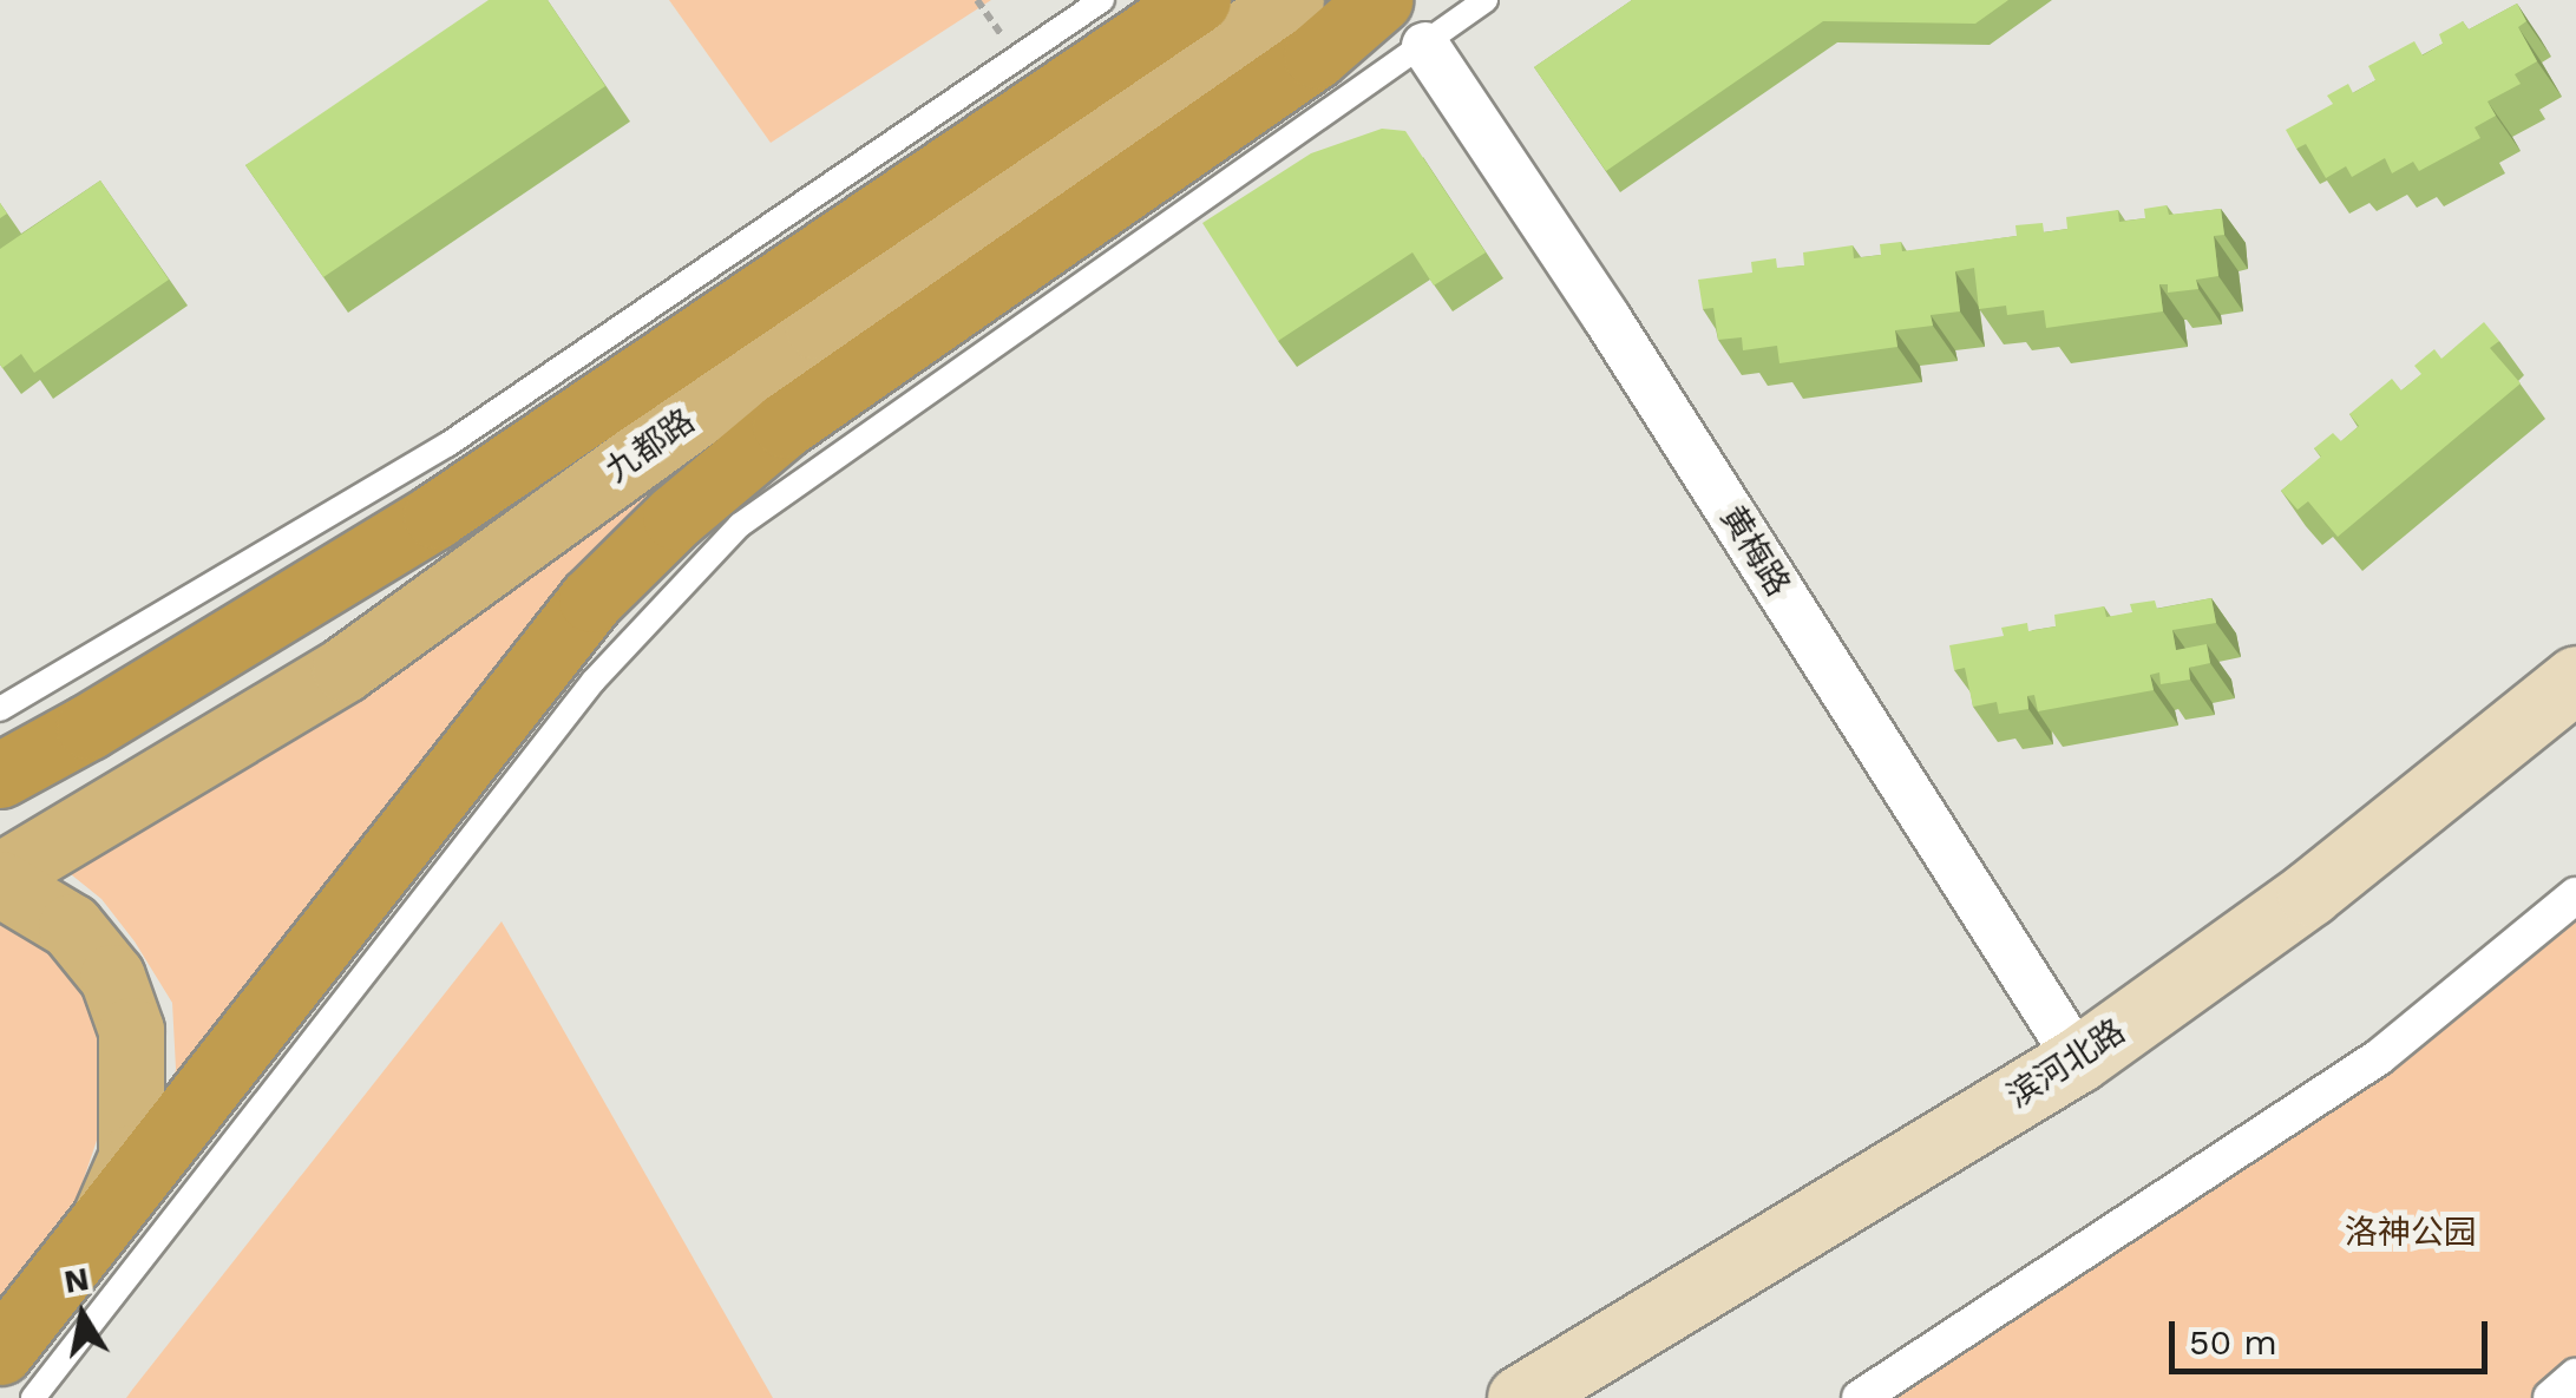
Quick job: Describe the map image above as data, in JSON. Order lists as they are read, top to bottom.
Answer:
{
  "streets": {
    "highway": ["九都路"],
    "main road": ["滨河北路"],
    "street": ["黄梅路"]
  },
  "crossings": [
    ["黄梅路", "滨河北路"]
  ],
  "parks": ["洛神公园"],
  "scale_bar": "50 m",
  "north": "top"
}
